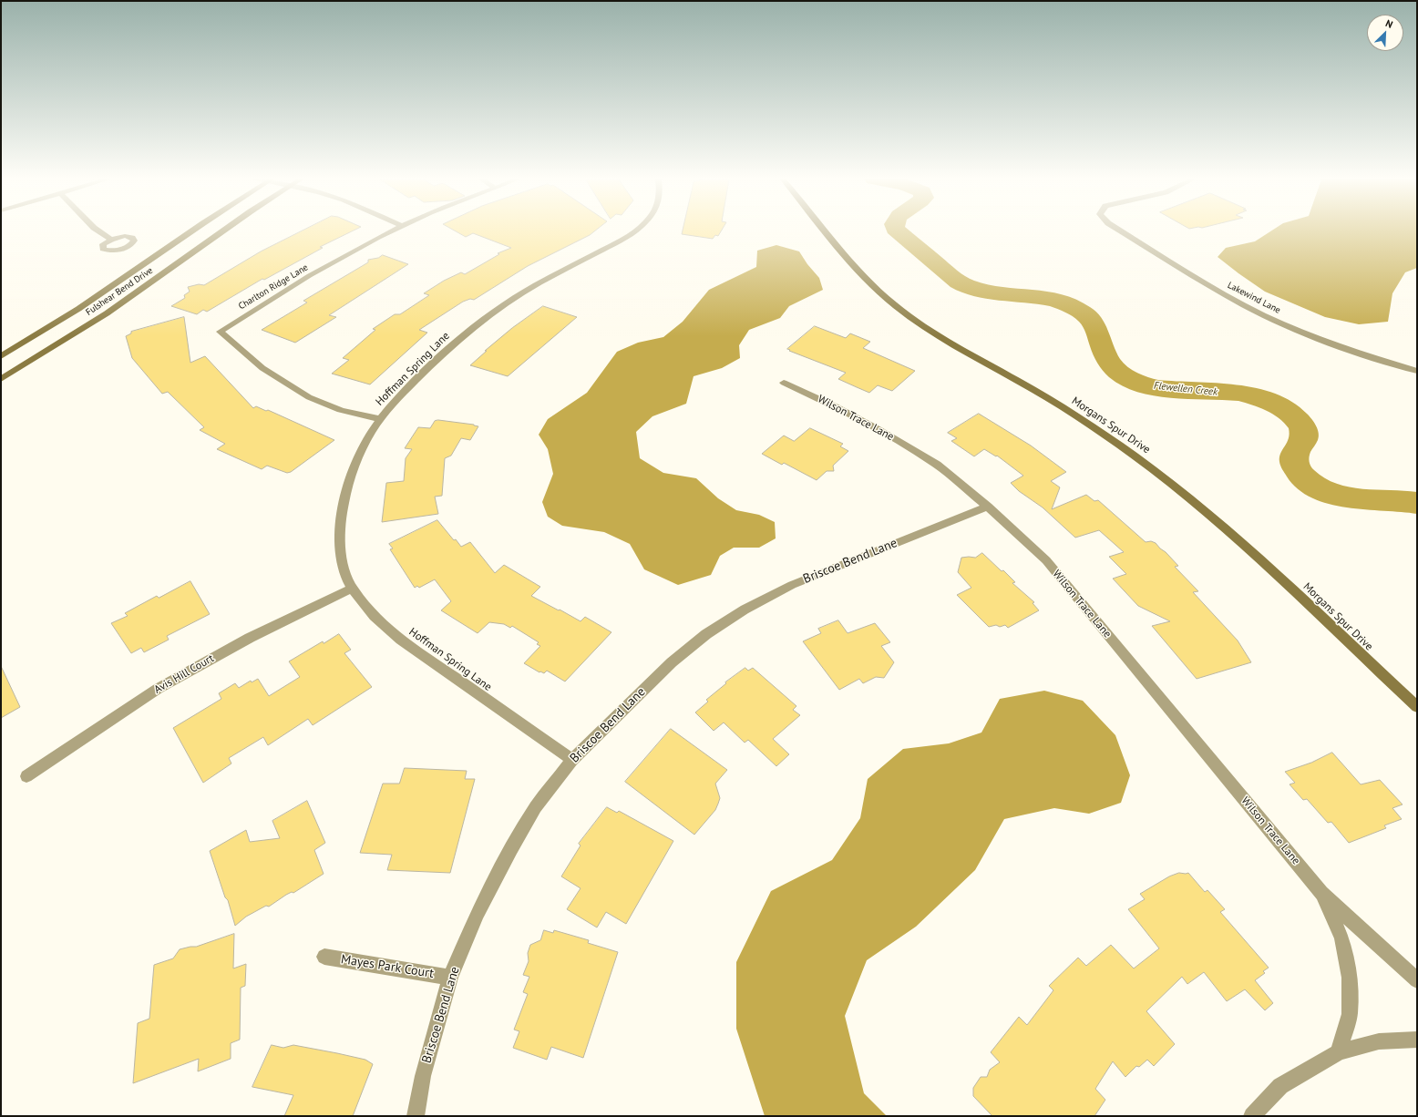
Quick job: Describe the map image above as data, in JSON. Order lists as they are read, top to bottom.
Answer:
{
  "streets": {
    "main road": ["Fulshear Bend Drive", "Morgans Spur Drive"],
    "street": [
      "Charlton Ridge Lane",
      "Lakewind Lane",
      "Hoffman Spring Lane",
      "Wilson Trace Lane",
      "Briscoe Bend Lane",
      "Avis Hill Court",
      "Mayes Park Court"
    ]
  },
  "crossings": [
    ["Charlton Ridge Lane", "Hoffman Spring Lane"],
    ["Hoffman Spring Lane", "Briscoe Bend Lane"],
    ["Hoffman Spring Lane", "Avis Hill Court"],
    ["Wilson Trace Lane", "Briscoe Bend Lane"],
    ["Briscoe Bend Lane", "Mayes Park Court"]
  ],
  "water": ["Flewellen Creek"],
  "north": "top right"
}
